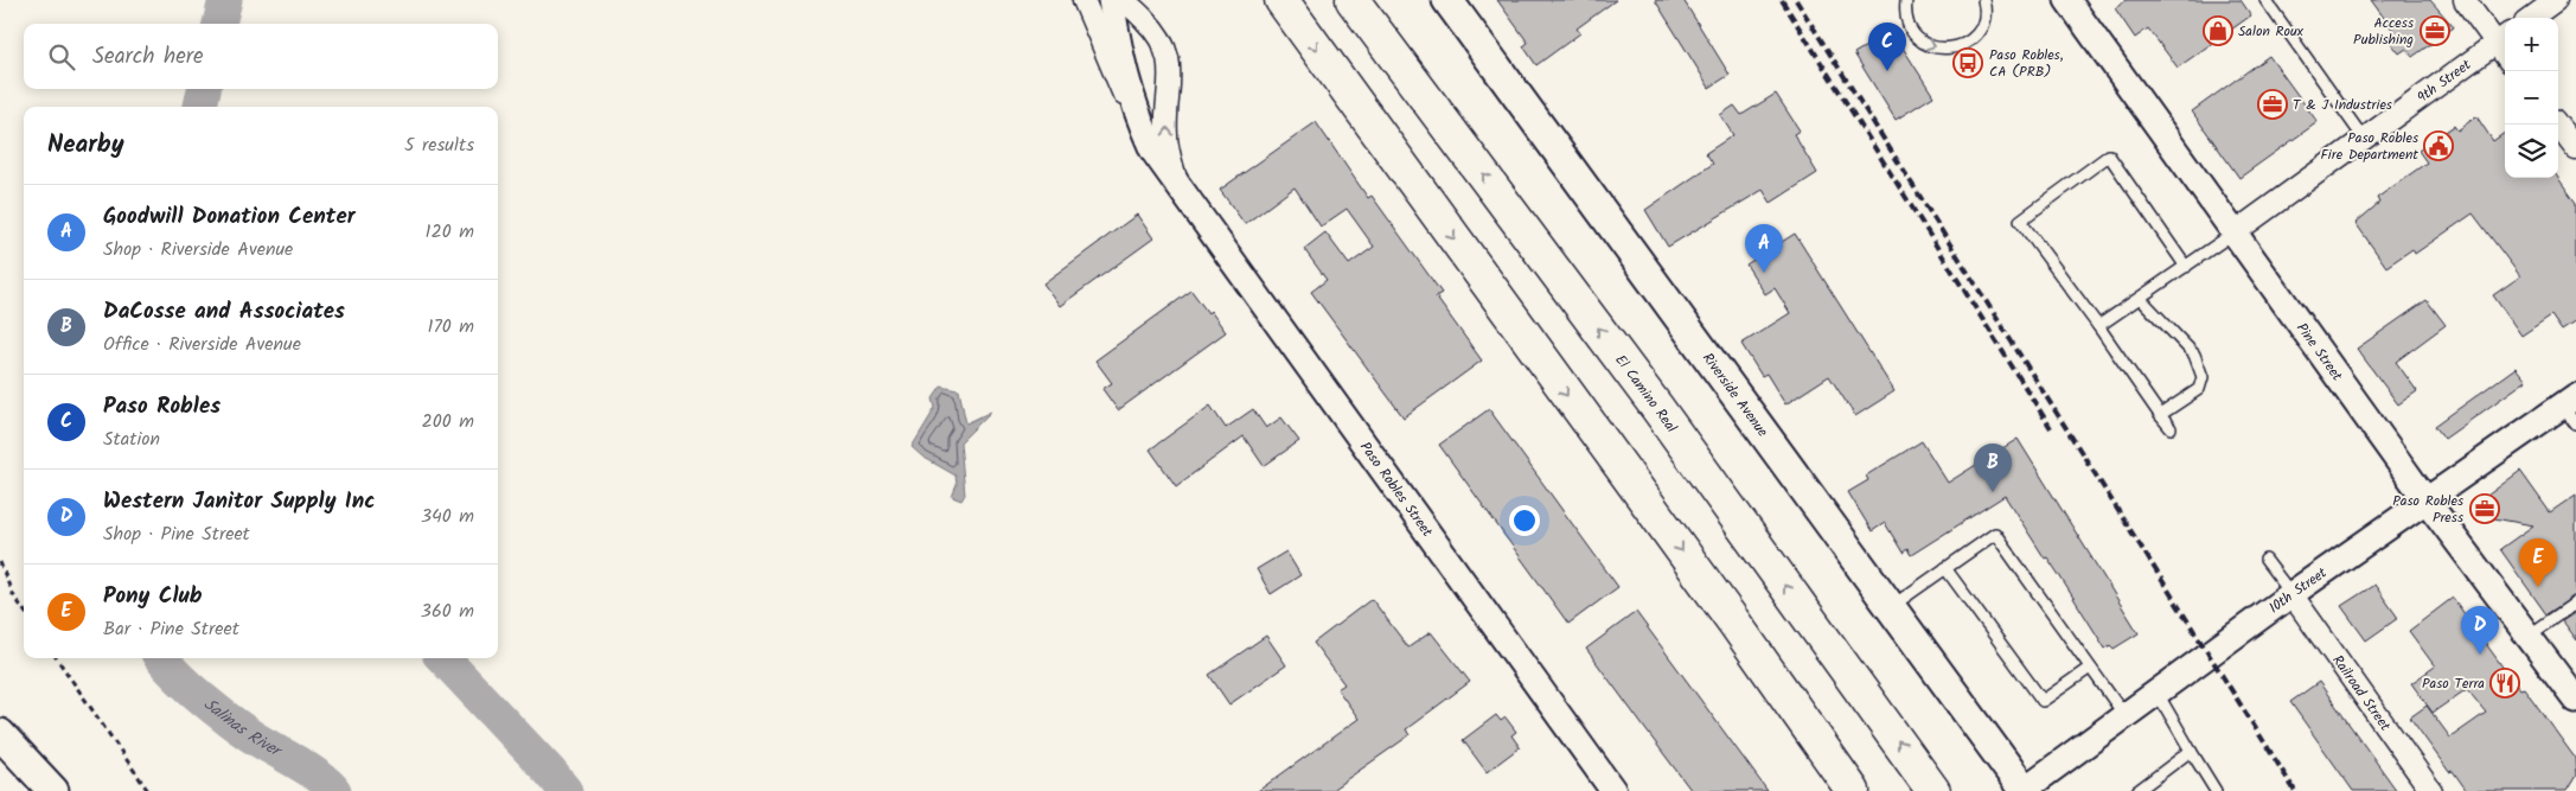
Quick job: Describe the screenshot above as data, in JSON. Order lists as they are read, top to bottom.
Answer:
{
  "streets": {
    "highway": ["El Camino Real"],
    "main road": ["Riverside Avenue"],
    "street": [
      "9th Street",
      "Pine Street",
      "Paso Robles Street",
      "10th Street",
      "Railroad Street"
    ]
  },
  "crossings": [
    ["9th Street", "Pine Street"],
    ["Pine Street", "10th Street"],
    ["Riverside Avenue", "10th Street"],
    ["10th Street", "Railroad Street"]
  ],
  "water": ["Salinas River"],
  "places": {
    "shop": ["Salon Roux"],
    "office": ["Access Publishing", "T & J Industries", "Paso Robles Press"],
    "bus stop": ["Paso Robles, CA (PRB)"],
    "public building": ["Paso Robles Fire Department"],
    "restaurant": ["Paso Terra"]
  },
  "page": {
    "map_buttons": ["+", "−"],
    "pins": [
      "C",
      "A",
      "B",
      "E",
      "D"
    ],
    "search": "Search here",
    "heading": ["Nearby", "5 results"],
    "list": [
      {
        "mark": "A",
        "name": "Goodwill Donation Center",
        "note": "Shop · Riverside Avenue",
        "value": "120 m"
      },
      {
        "mark": "B",
        "name": "DaCosse and Associates",
        "note": "Office · Riverside Avenue",
        "value": "170 m"
      },
      {
        "mark": "C",
        "name": "Paso Robles",
        "note": "Station",
        "value": "200 m"
      },
      {
        "mark": "D",
        "name": "Western Janitor Supply Inc",
        "note": "Shop · Pine Street",
        "value": "340 m"
      },
      {
        "mark": "E",
        "name": "Pony Club",
        "note": "Bar · Pine Street",
        "value": "360 m"
      }
    ]
  }
}
